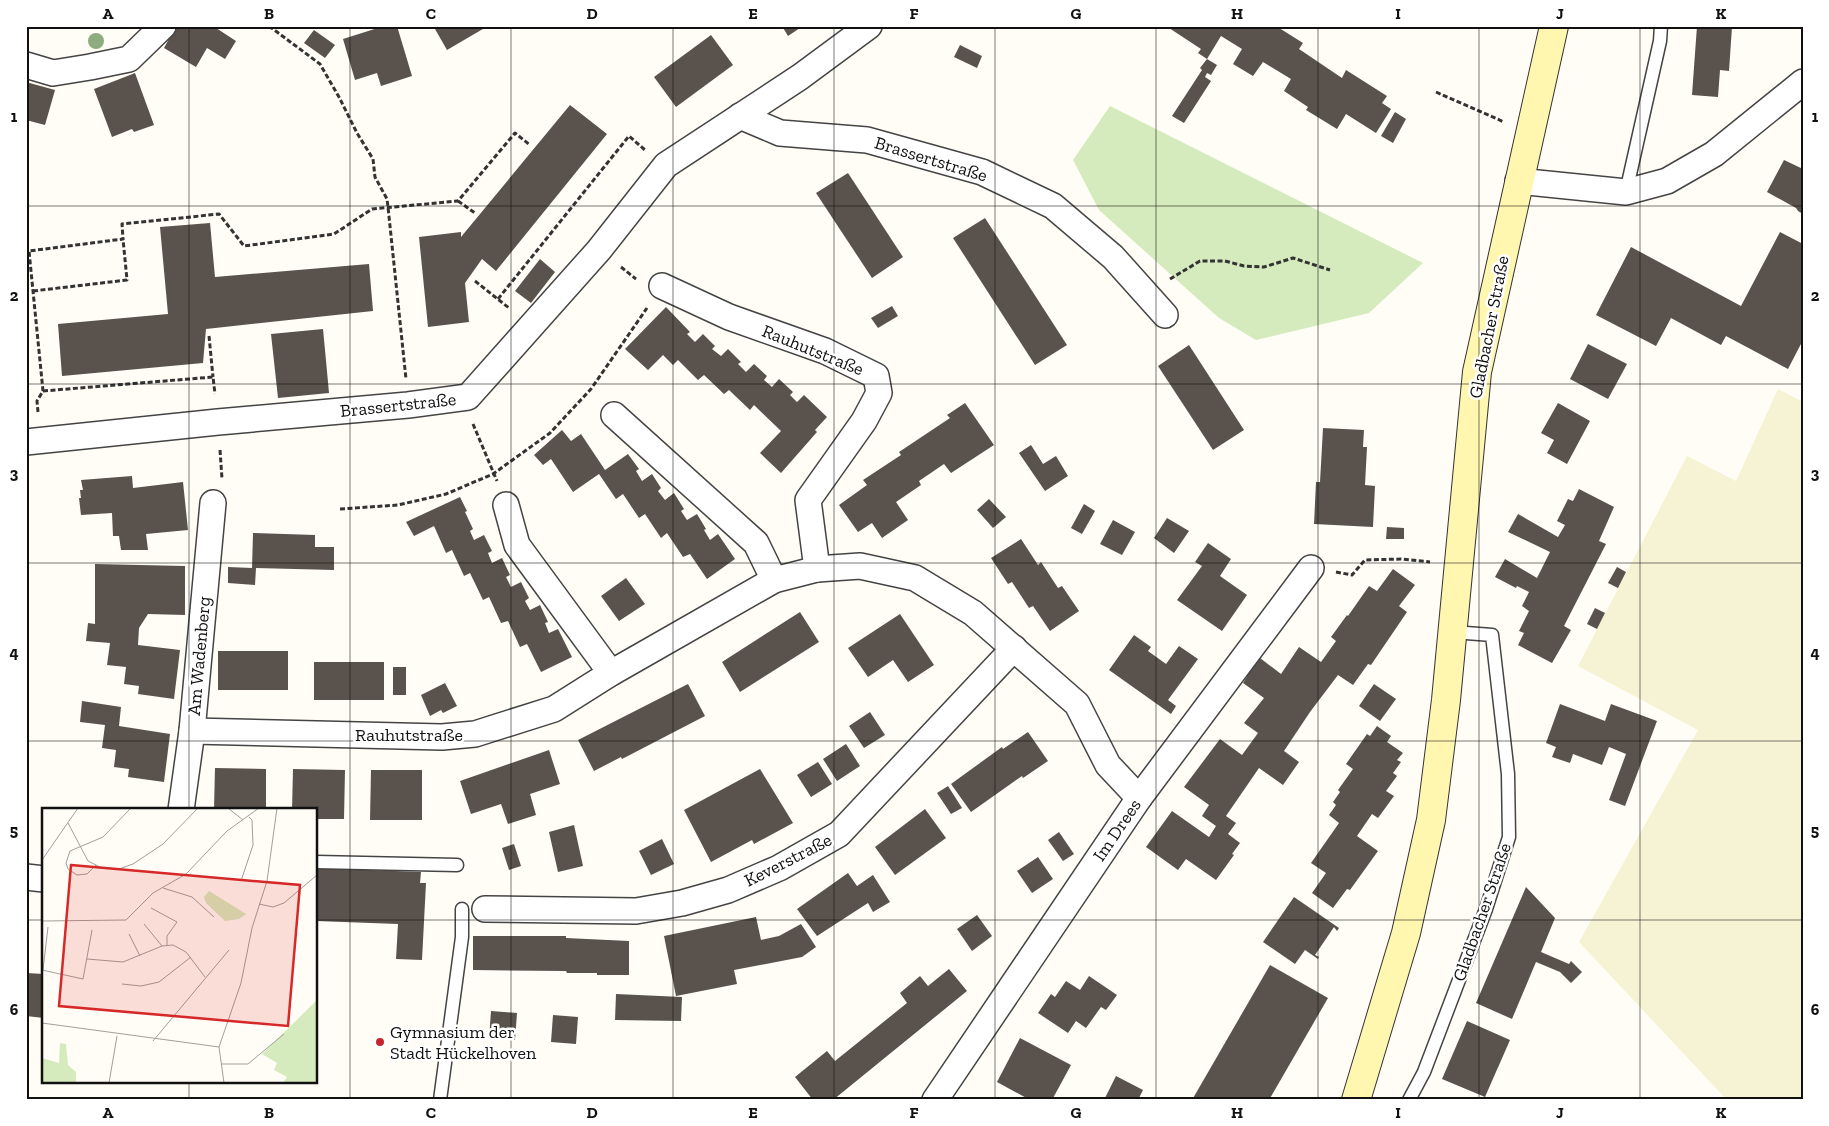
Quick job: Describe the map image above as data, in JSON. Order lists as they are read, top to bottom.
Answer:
{
  "streets": {
    "main road": ["Gladbacher Straße"],
    "street": [
      "Brassertstraße",
      "Rauhutstraße",
      "Am Wadenberg",
      "Im Drees",
      "Keverstraße"
    ]
  },
  "crossings": [
    ["Rauhutstraße", "Am Wadenberg"],
    ["Rauhutstraße", "Im Drees"],
    ["Rauhutstraße", "Keverstraße"]
  ],
  "places": ["Gymnasium der Stadt Hückelhoven"],
  "grid": {
    "columns": [
      "A",
      "B",
      "C",
      "D",
      "E",
      "F",
      "G",
      "H",
      "I",
      "J",
      "K"
    ],
    "rows": [
      "1",
      "2",
      "3",
      "4",
      "5",
      "6"
    ]
  }
}
